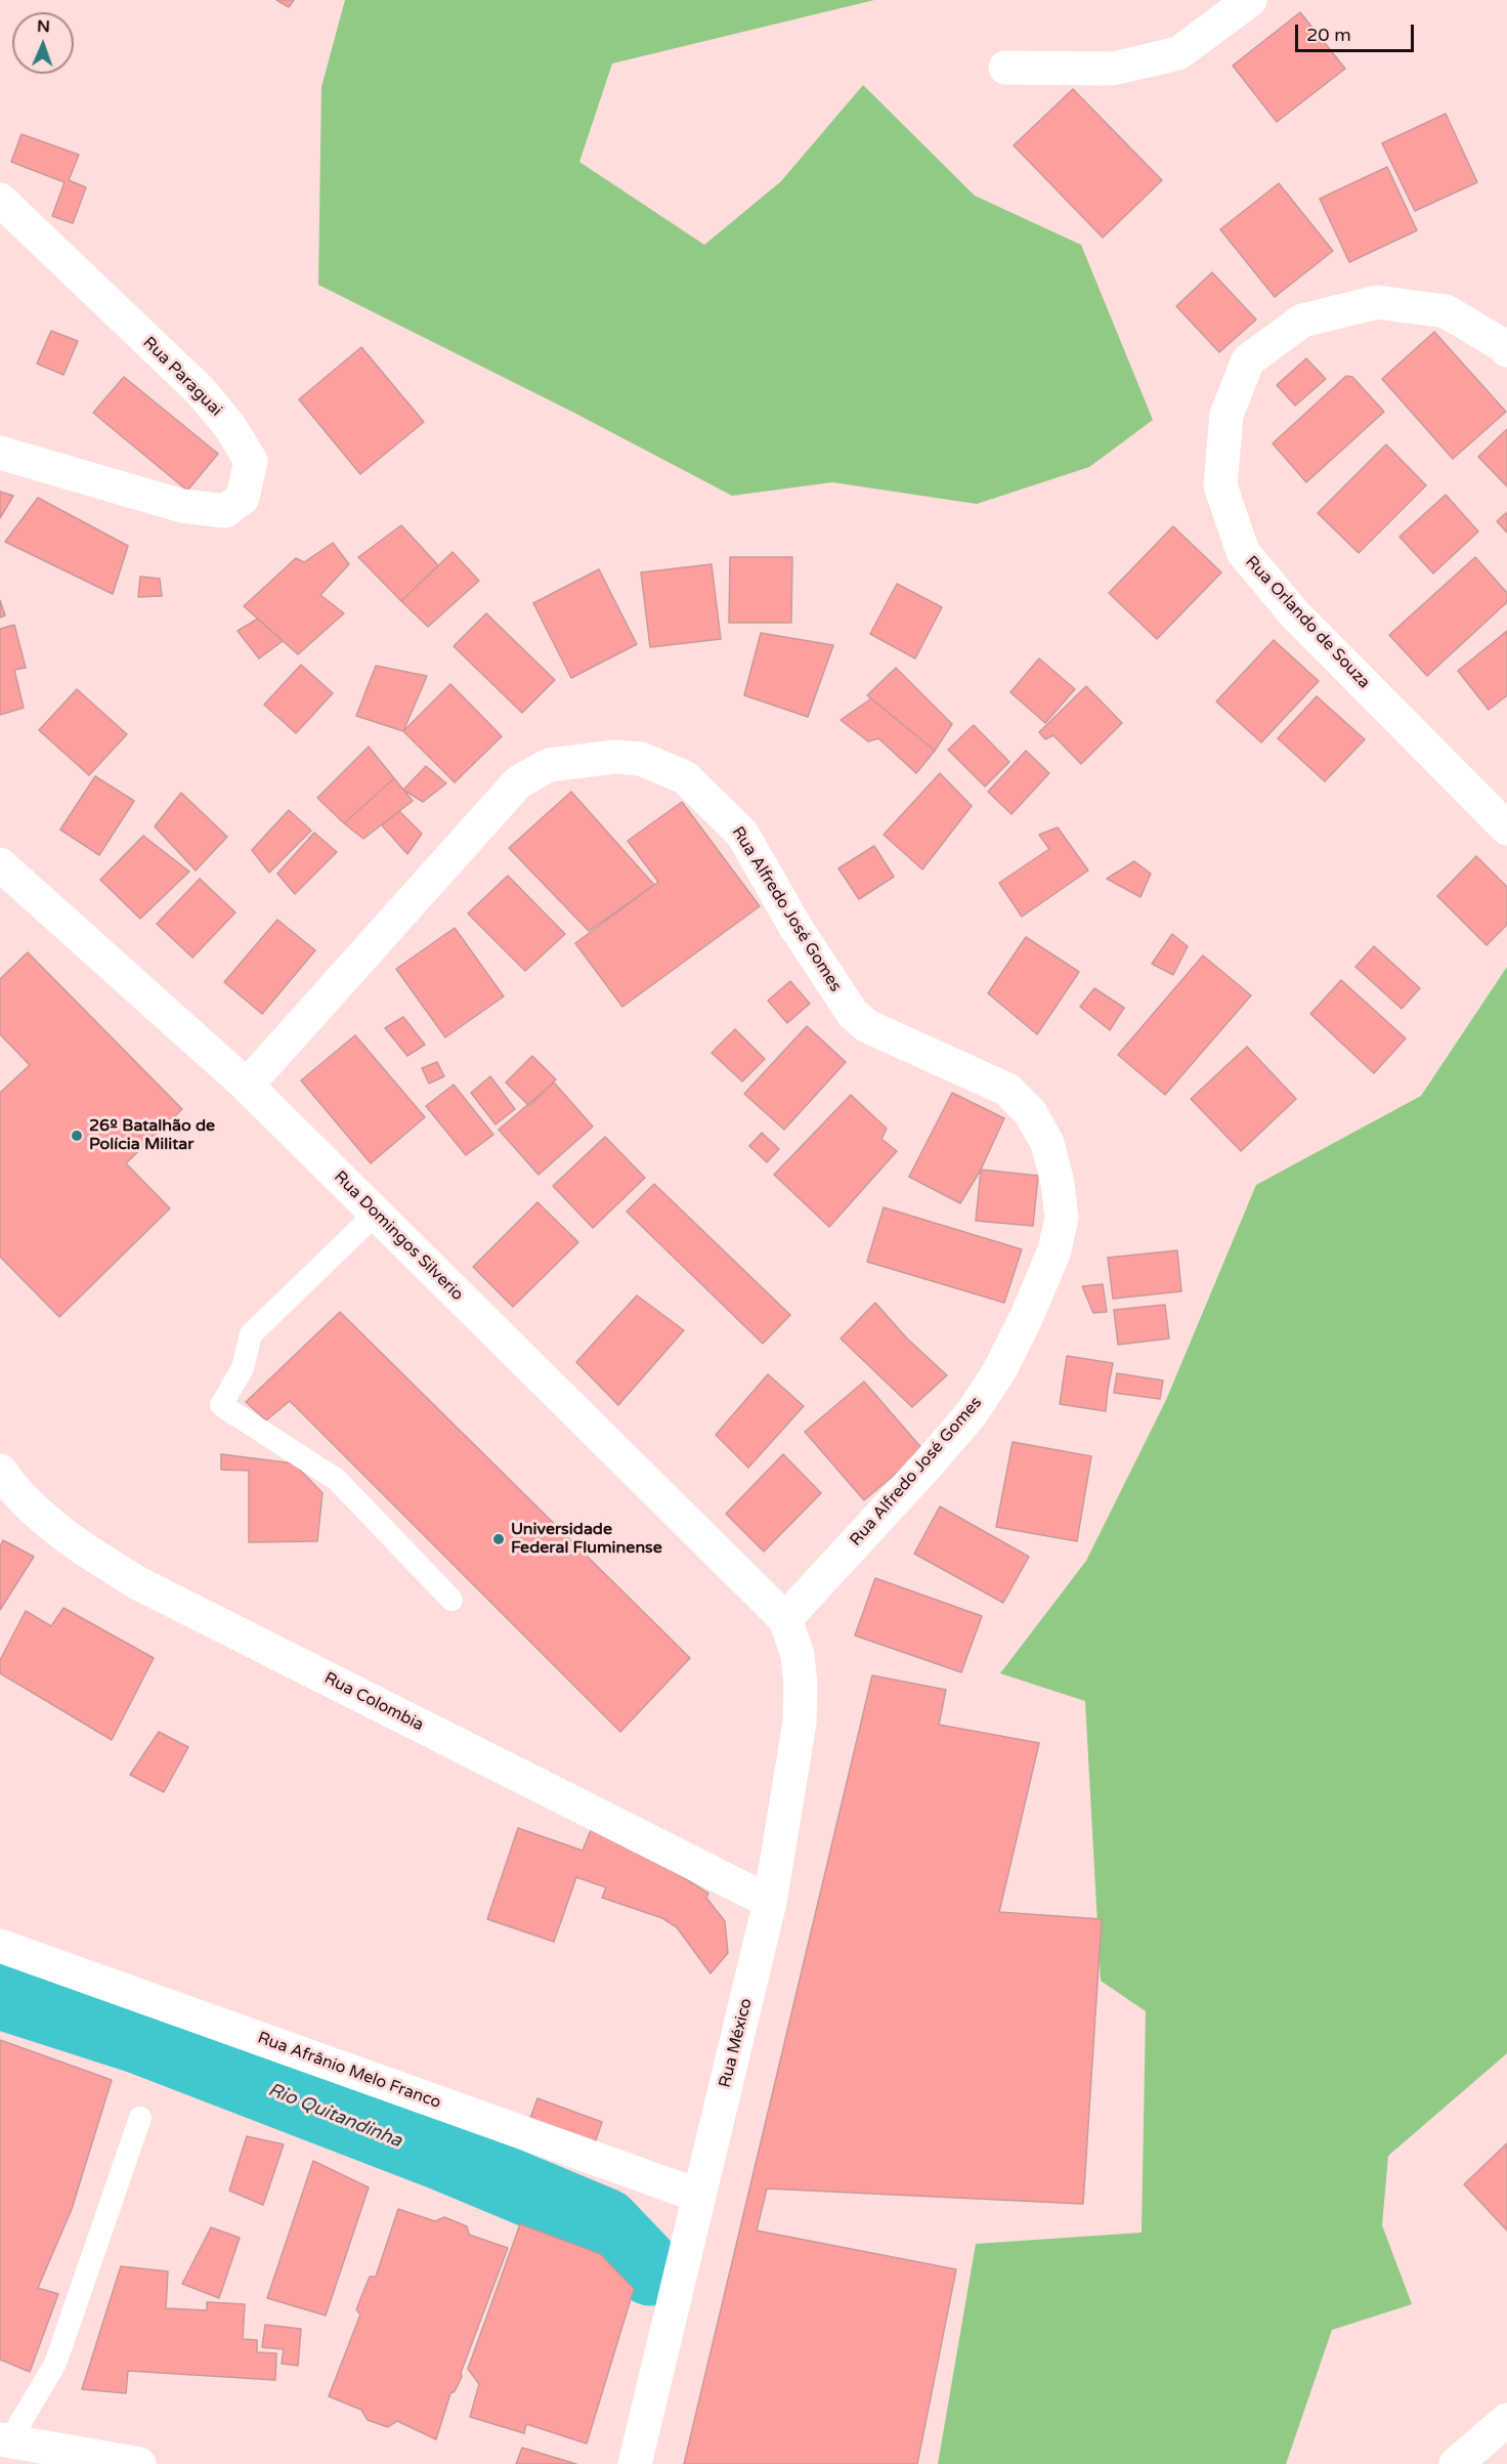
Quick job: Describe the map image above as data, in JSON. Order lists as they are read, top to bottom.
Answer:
{
  "streets": {
    "street": [
      "Rua Paraguai",
      "Rua Orlando de Souza",
      "Rua Alfredo José Gomes",
      "Rua Domingos Silverio",
      "Rua Colombia",
      "Rua México",
      "Rua Afrânio Melo Franco"
    ]
  },
  "crossings": [
    ["Rua Alfredo José Gomes", "Rua Domingos Silverio"],
    ["Rua Alfredo José Gomes", "Rua México"],
    ["Rua Domingos Silverio", "Rua México"],
    ["Rua Colombia", "Rua México"],
    ["Rua México", "Rua Afrânio Melo Franco"]
  ],
  "water": ["Rio Quitandinha"],
  "places": ["26º Batalhão de Polícia Militar", "Universidade Federal Fluminense"],
  "scale_bar": "20 m",
  "north": "top"
}
